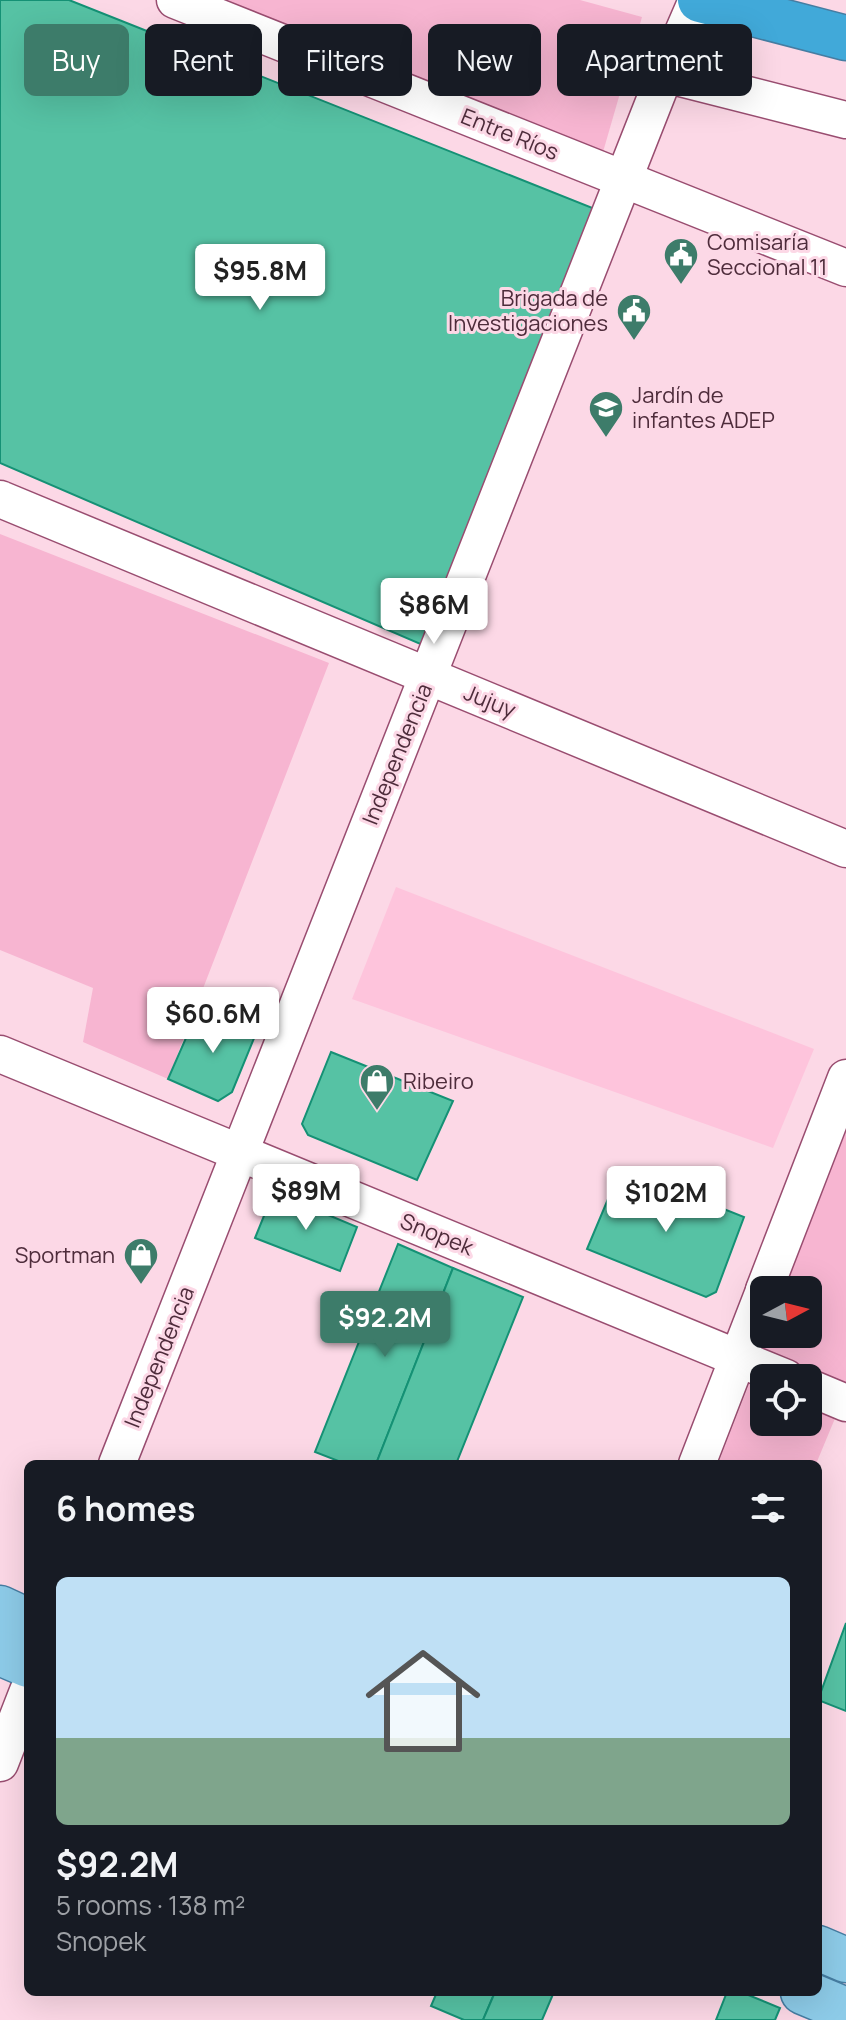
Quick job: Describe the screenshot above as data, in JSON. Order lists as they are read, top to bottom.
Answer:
{
  "streets": {
    "street": [
      "Entre Ríos",
      "Jujuy",
      "Independencia",
      "Snopek"
    ]
  },
  "crossings": [
    ["Entre Ríos", "Independencia"],
    ["Jujuy", "Independencia"],
    ["Independencia", "Snopek"]
  ],
  "places": {
    "public building": ["Comisaría Seccional 11", "Brigada de Investigaciones"],
    "school or university": ["Jardín de infantes ADEP"],
    "shop": ["Ribeiro", "Sportman"]
  },
  "north": "right",
  "page": {
    "chip": [
      "Buy",
      "Rent",
      "Filters",
      "New",
      "Apartment"
    ],
    "price": [
      "$95.8M",
      "$86M",
      "$60.6M",
      "$89M",
      "$102M",
      "$92.2M"
    ],
    "heading": "6 homes",
    "list": [
      {
        "name": "$92.2M",
        "note": "5 rooms · 138 m² · Snopek"
      }
    ]
  }
}
